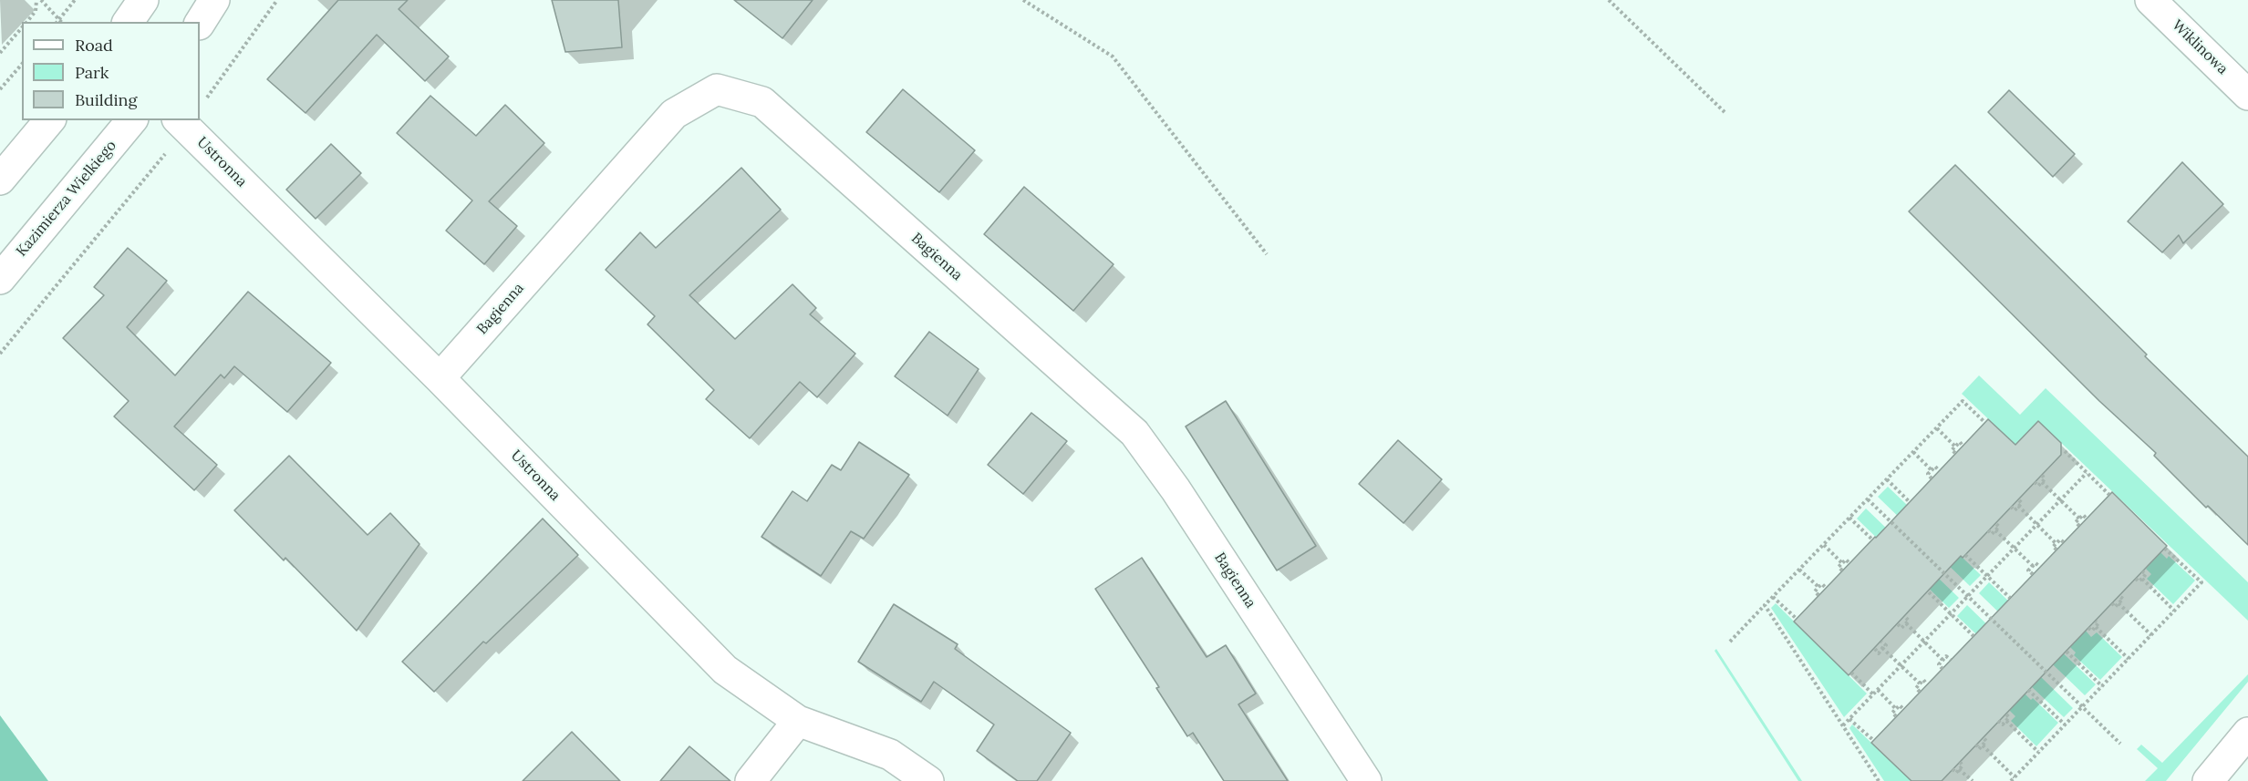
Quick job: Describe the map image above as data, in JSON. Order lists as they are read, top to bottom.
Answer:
{
  "streets": {
    "street": [
      "Wiklinowa",
      "Ustronna",
      "Kazimierza Wielkiego",
      "Bagienna"
    ]
  },
  "crossings": [
    ["Ustronna", "Bagienna"]
  ],
  "legend": ["Road", "Park", "Building"]
}
